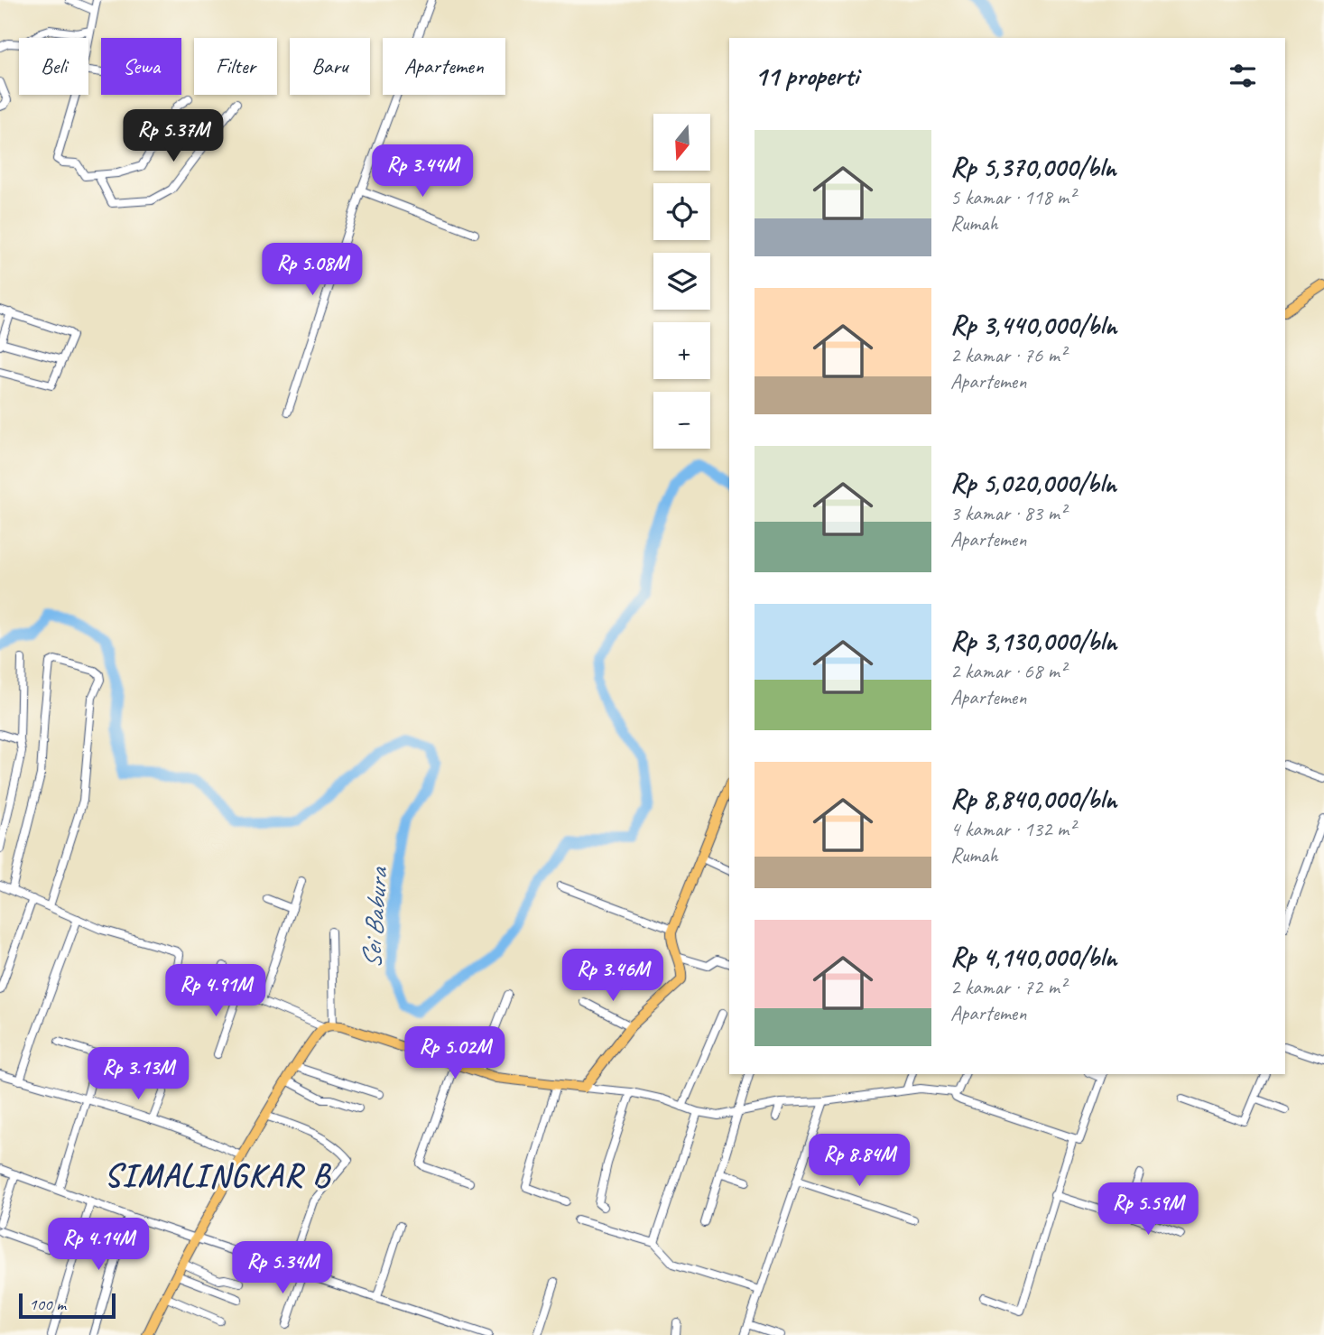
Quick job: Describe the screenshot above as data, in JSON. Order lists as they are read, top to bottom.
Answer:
{
  "districts": ["SIMALINGKAR B"],
  "water": ["Sei Babura"],
  "scale_bar": "100 m",
  "north": "bottom",
  "page": {
    "chip": [
      "Beli",
      "Sewa",
      "Filter",
      "Baru",
      "Apartemen"
    ],
    "heading": "11 properti",
    "price": [
      "Rp 5.37M",
      "Rp 3.44M",
      "Rp 5.08M",
      "Rp 3.46M",
      "Rp 4.91M",
      "Rp 5.02M",
      "Rp 3.13M",
      "Rp 8.84M",
      "Rp 5.59M",
      "Rp 4.14M",
      "Rp 5.34M"
    ],
    "map_buttons": ["+", "−"],
    "list": [
      {
        "name": "Rp 5,370,000/bln",
        "note": "5 kamar · 118 m² · Rumah"
      },
      {
        "name": "Rp 3,440,000/bln",
        "note": "2 kamar · 76 m² · Apartemen"
      },
      {
        "name": "Rp 5,020,000/bln",
        "note": "3 kamar · 83 m² · Apartemen"
      },
      {
        "name": "Rp 3,130,000/bln",
        "note": "2 kamar · 68 m² · Apartemen"
      },
      {
        "name": "Rp 8,840,000/bln",
        "note": "4 kamar · 132 m² · Rumah"
      },
      {
        "name": "Rp 4,140,000/bln",
        "note": "2 kamar · 72 m² · Apartemen"
      }
    ],
    "scale": "100 m"
  }
}
